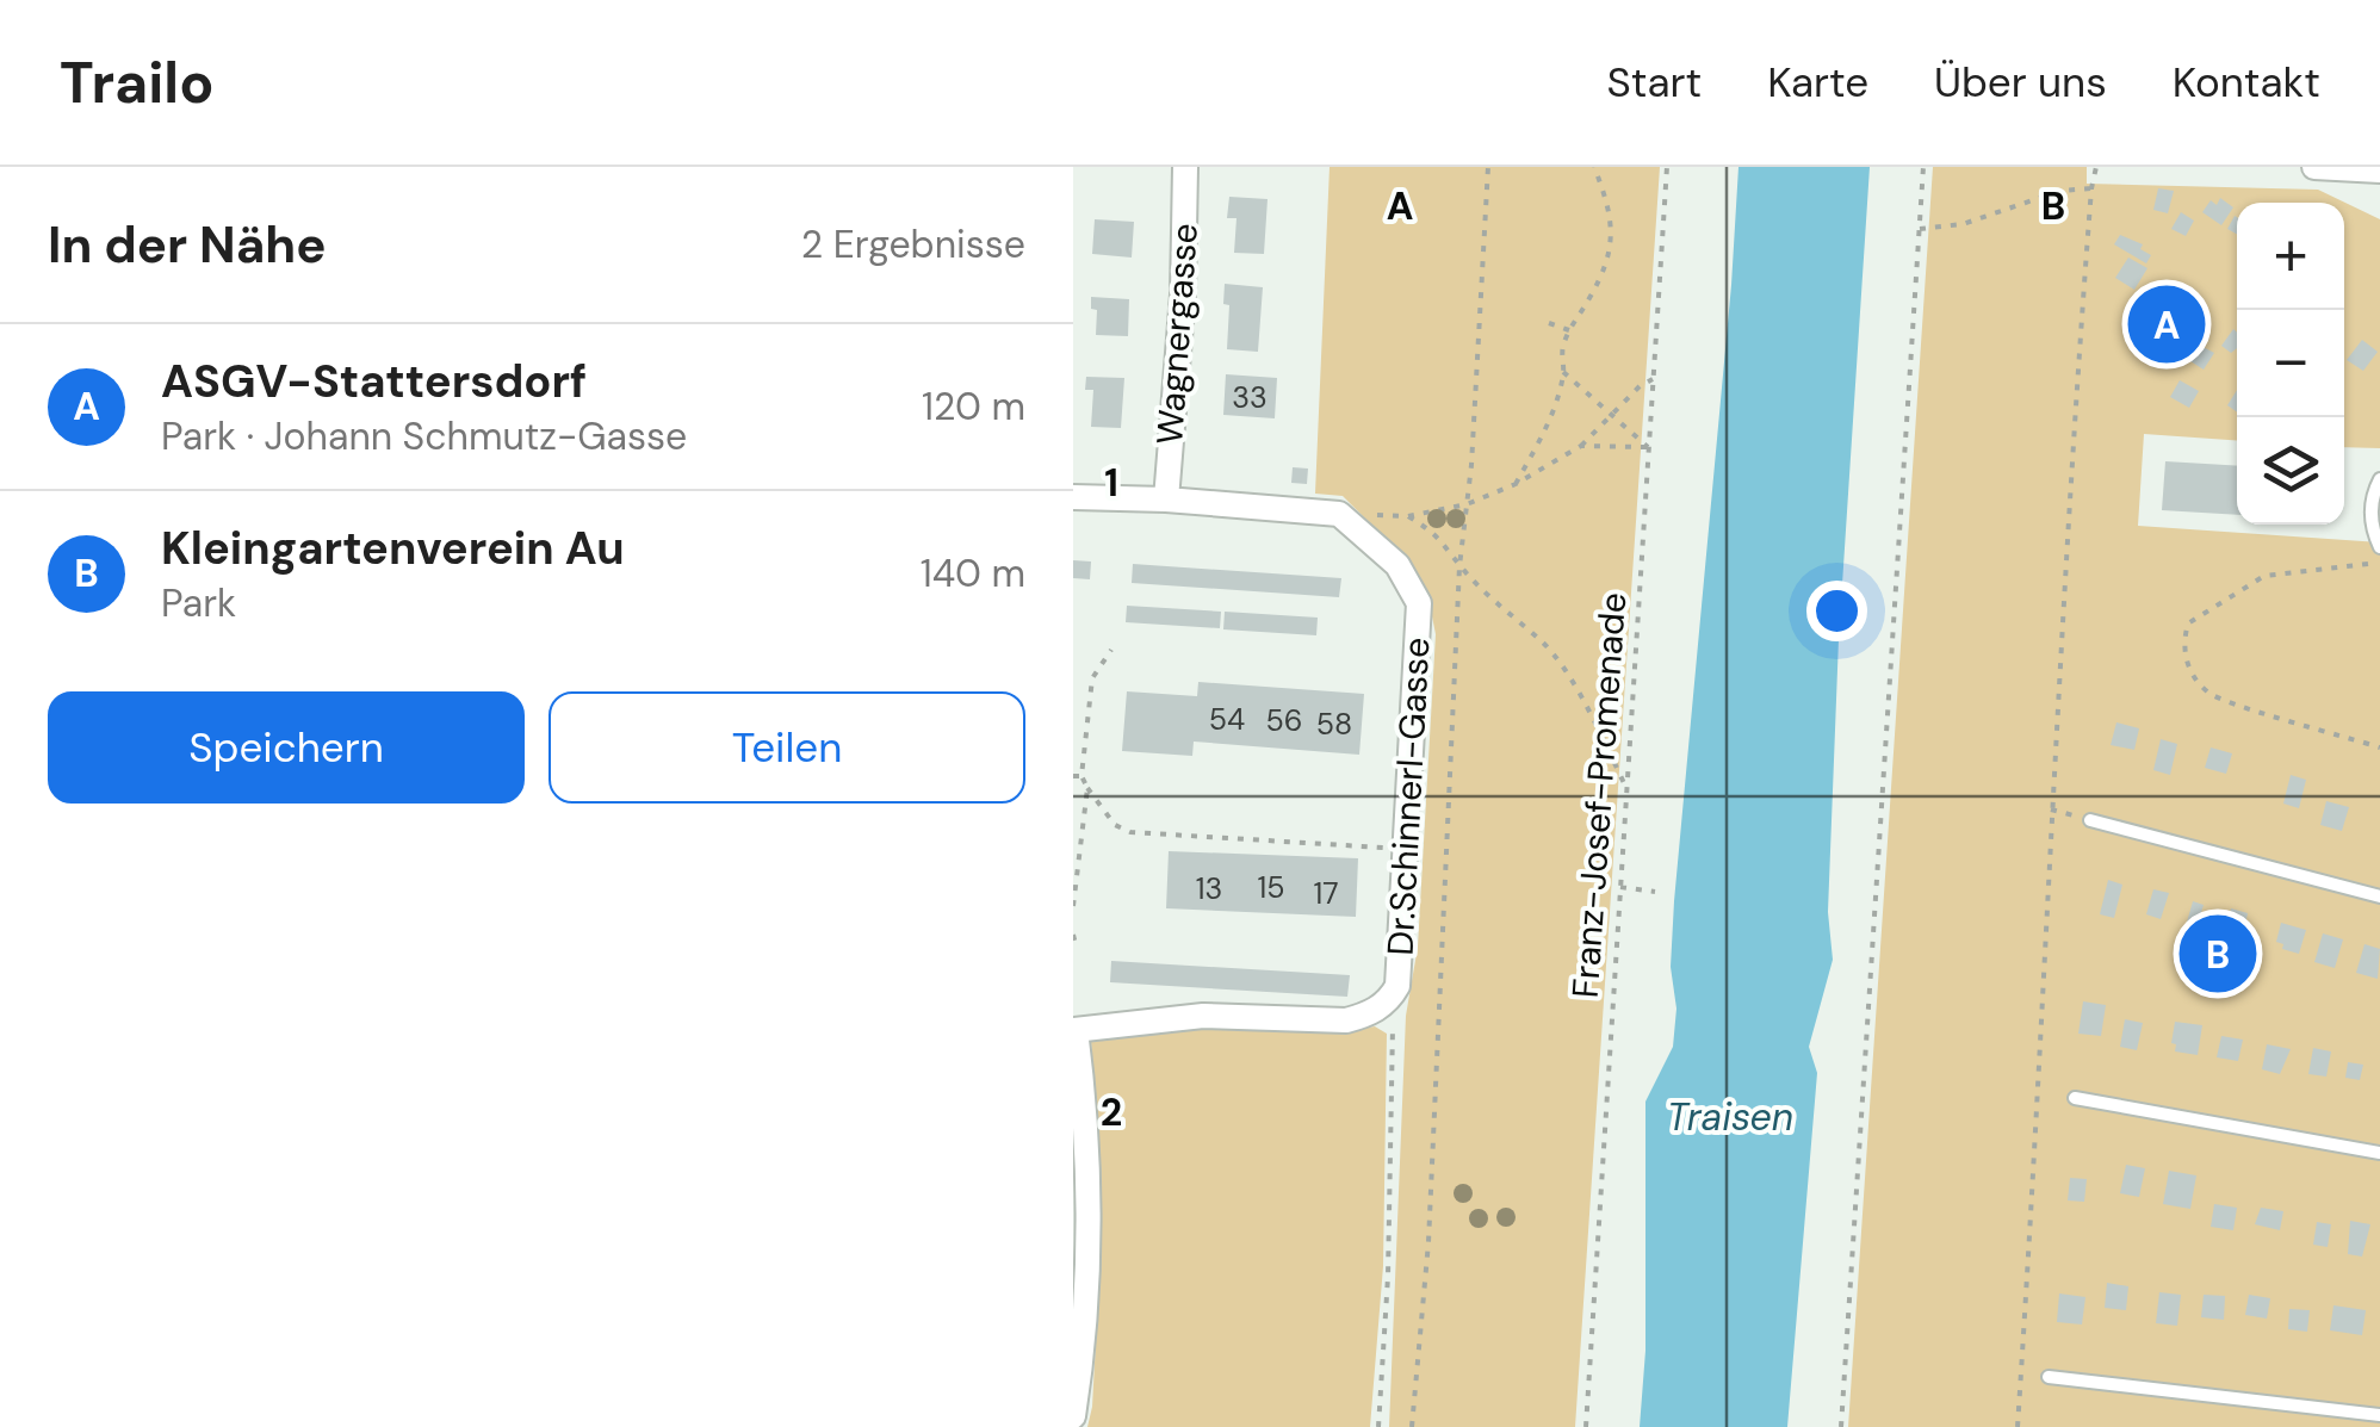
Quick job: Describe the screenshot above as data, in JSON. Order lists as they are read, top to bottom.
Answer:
{
  "streets": {
    "street": ["Wagnergasse", "Dr.Schinnerl-Gasse"],
    "path": ["Franz-Josef-Promenade"]
  },
  "water": ["Traisen"],
  "house_numbers": [
    "33",
    "54",
    "56",
    "58",
    "15",
    "13",
    "17"
  ],
  "page": {
    "header": "Trailo",
    "nav": [
      "Start",
      "Karte",
      "Über uns",
      "Kontakt"
    ],
    "heading": ["In der Nähe", "2 Ergebnisse"],
    "map_buttons": ["+", "−"],
    "pins": ["A", "B"],
    "list": [
      {
        "mark": "A",
        "name": "ASGV-Stattersdorf",
        "note": "Park · Johann Schmutz-Gasse",
        "value": "120 m"
      },
      {
        "mark": "B",
        "name": "Kleingartenverein Au",
        "note": "Park",
        "value": "140 m"
      }
    ],
    "buttons": ["Speichern", "Teilen"]
  },
  "grid": {
    "columns": ["A", "B"],
    "rows": ["1", "2"]
  }
}
